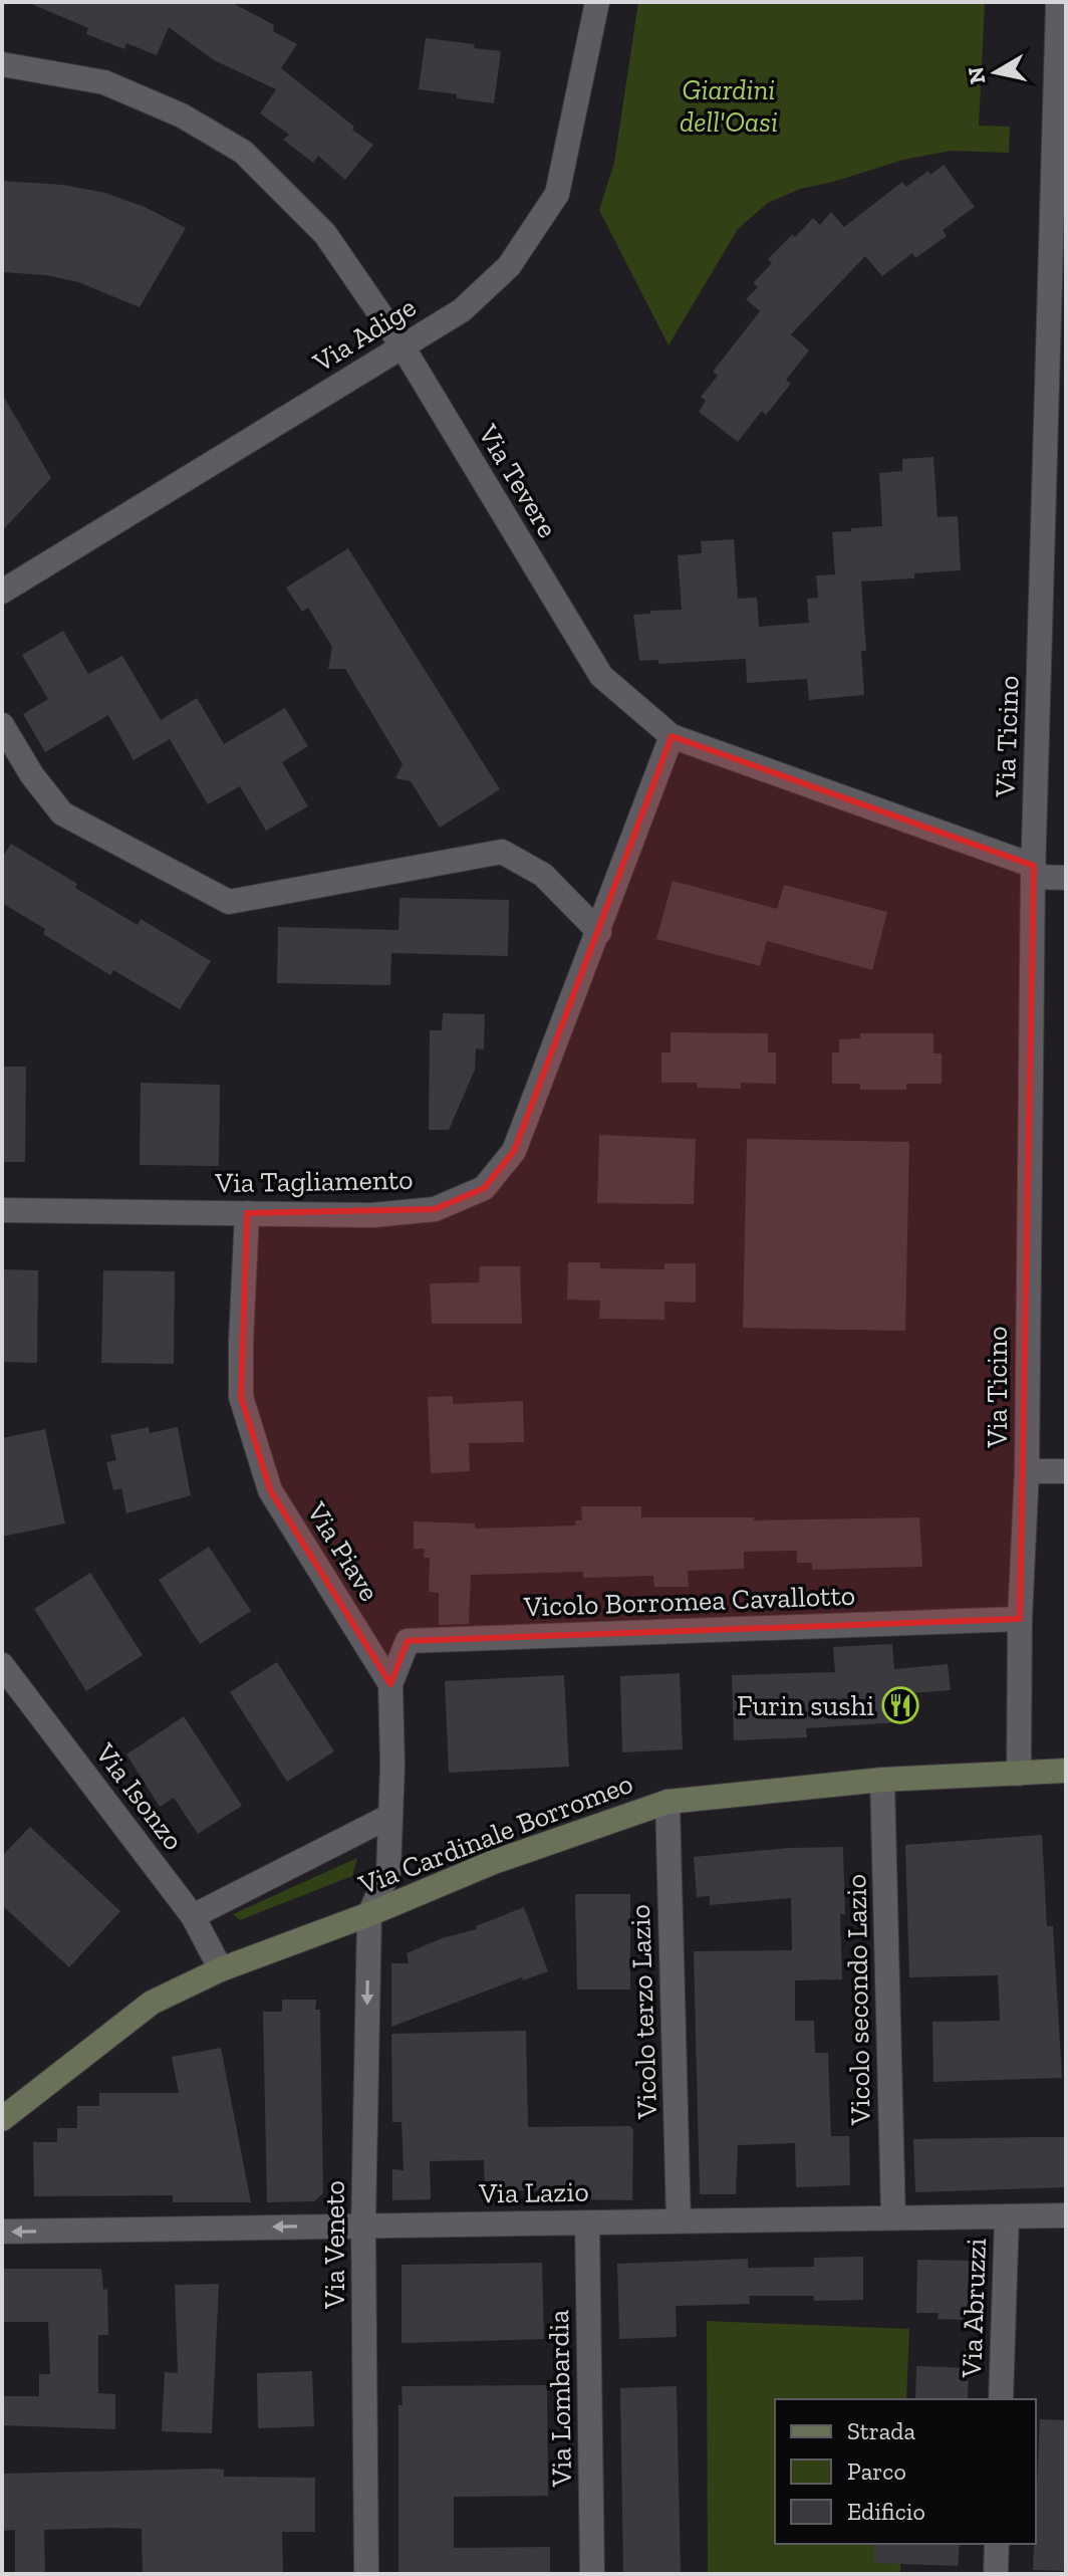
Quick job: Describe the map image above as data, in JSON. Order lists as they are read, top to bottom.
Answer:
{
  "streets": {
    "street": [
      "Via Adige",
      "Via Tevere",
      "Via Ticino",
      "Via Tagliamento",
      "Via Piave",
      "Vicolo Borromea Cavallotto",
      "Via Isonzo",
      "Via Cardinale Borromeo",
      "Vicolo secondo Lazio",
      "Vicolo terzo Lazio",
      "Via Lazio",
      "Via Veneto",
      "Via Abruzzi",
      "Via Lombardia"
    ]
  },
  "crossings": [
    ["Via Adige", "Via Tevere"],
    ["Via Tevere", "Via Ticino"],
    ["Via Tevere", "Via Tagliamento"],
    ["Via Ticino", "Vicolo Borromea Cavallotto"],
    ["Via Ticino", "Via Cardinale Borromeo"],
    ["Via Tagliamento", "Via Piave"],
    ["Via Piave", "Vicolo Borromea Cavallotto"],
    ["Via Isonzo", "Via Cardinale Borromeo"],
    ["Via Cardinale Borromeo", "Vicolo secondo Lazio"],
    ["Via Cardinale Borromeo", "Vicolo terzo Lazio"],
    ["Via Cardinale Borromeo", "Via Veneto"],
    ["Vicolo secondo Lazio", "Via Lazio"],
    ["Vicolo terzo Lazio", "Via Lazio"],
    ["Via Lazio", "Via Veneto"],
    ["Via Lazio", "Via Abruzzi"],
    ["Via Lazio", "Via Lombardia"]
  ],
  "one_way": ["Via Veneto"],
  "parks": ["Giardini dell'Oasi"],
  "places": {
    "restaurant": ["Furin sushi"]
  },
  "legend": ["Strada", "Parco", "Edificio"],
  "north": "left"
}
